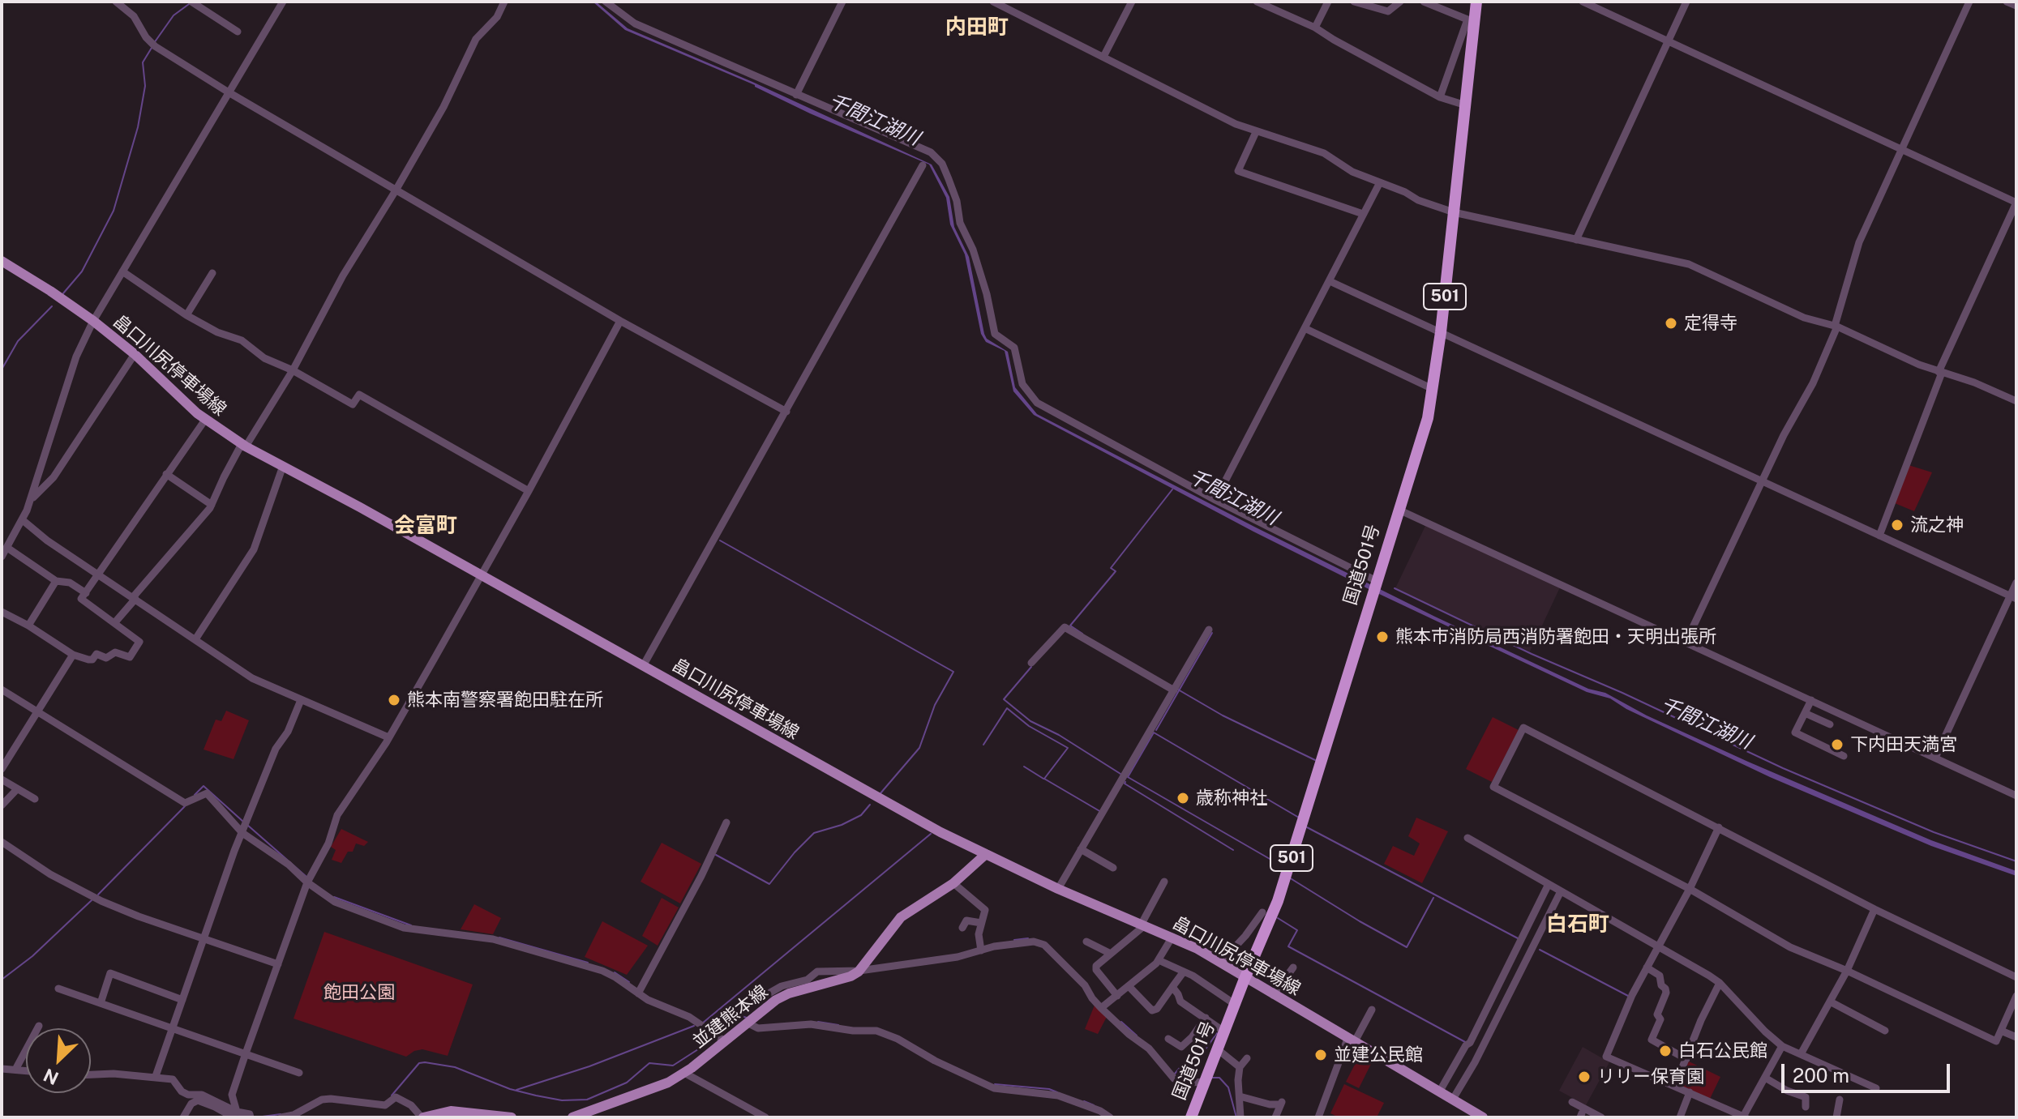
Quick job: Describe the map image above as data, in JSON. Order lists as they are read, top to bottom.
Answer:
{
  "streets": {
    "highway": ["501", "国道501号"],
    "main road": ["畠口川尻停車場線", "並建熊本線"]
  },
  "crossings": [
    ["畠口川尻停車場線", "国道501号"]
  ],
  "districts": ["内田町", "会富町", "白石町"],
  "water": ["千間江湖川"],
  "parks": ["飽田公園"],
  "places": [
    "定得寺",
    "流之神",
    "熊本市消防局西消防署飽田・天明出張所",
    "熊本南警察署飽田駐在所",
    "下内田天満宮",
    "歳称神社",
    "白石公民館",
    "並建公民館",
    "リリー保育園"
  ],
  "scale_bar": "200 m",
  "north": "bottom left"
}
